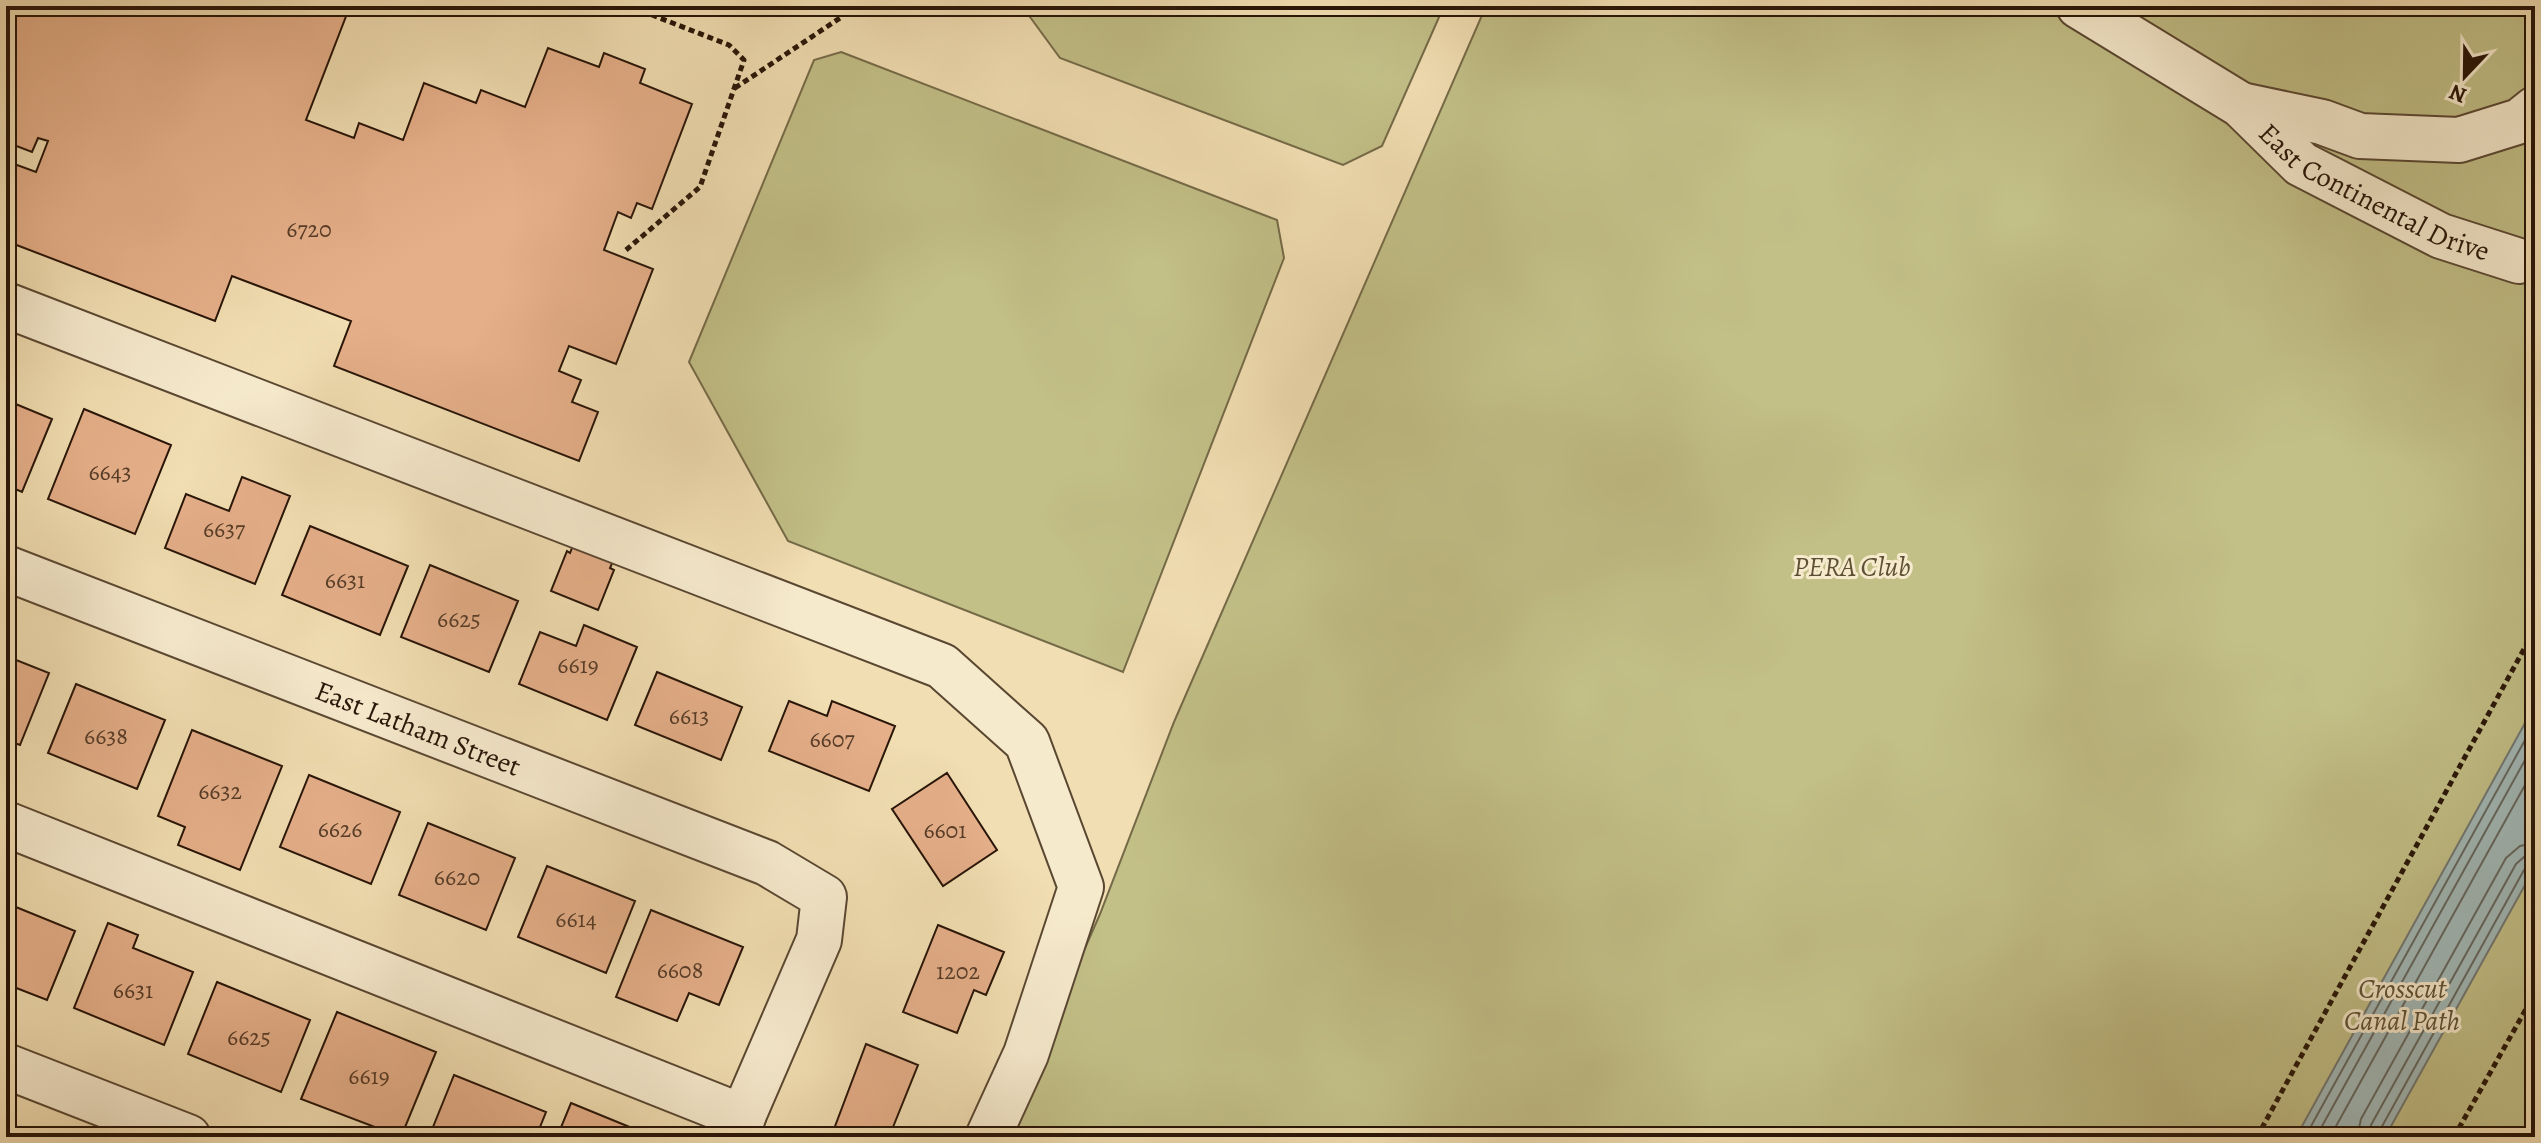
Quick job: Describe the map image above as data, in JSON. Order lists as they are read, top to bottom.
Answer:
{
  "streets": {
    "street": ["East Continental Drive", "East Latham Street"]
  },
  "parks": ["PERA Club", "Crosscut Canal Path"],
  "house_numbers": [
    "6720",
    "6643",
    "6637",
    "6631",
    "6625",
    "6619",
    "6613",
    "6638",
    "6607",
    "6632",
    "6626",
    "6601",
    "6620",
    "6614",
    "6608",
    "1202",
    "6631",
    "6625",
    "6619"
  ],
  "north": "bottom"
}
